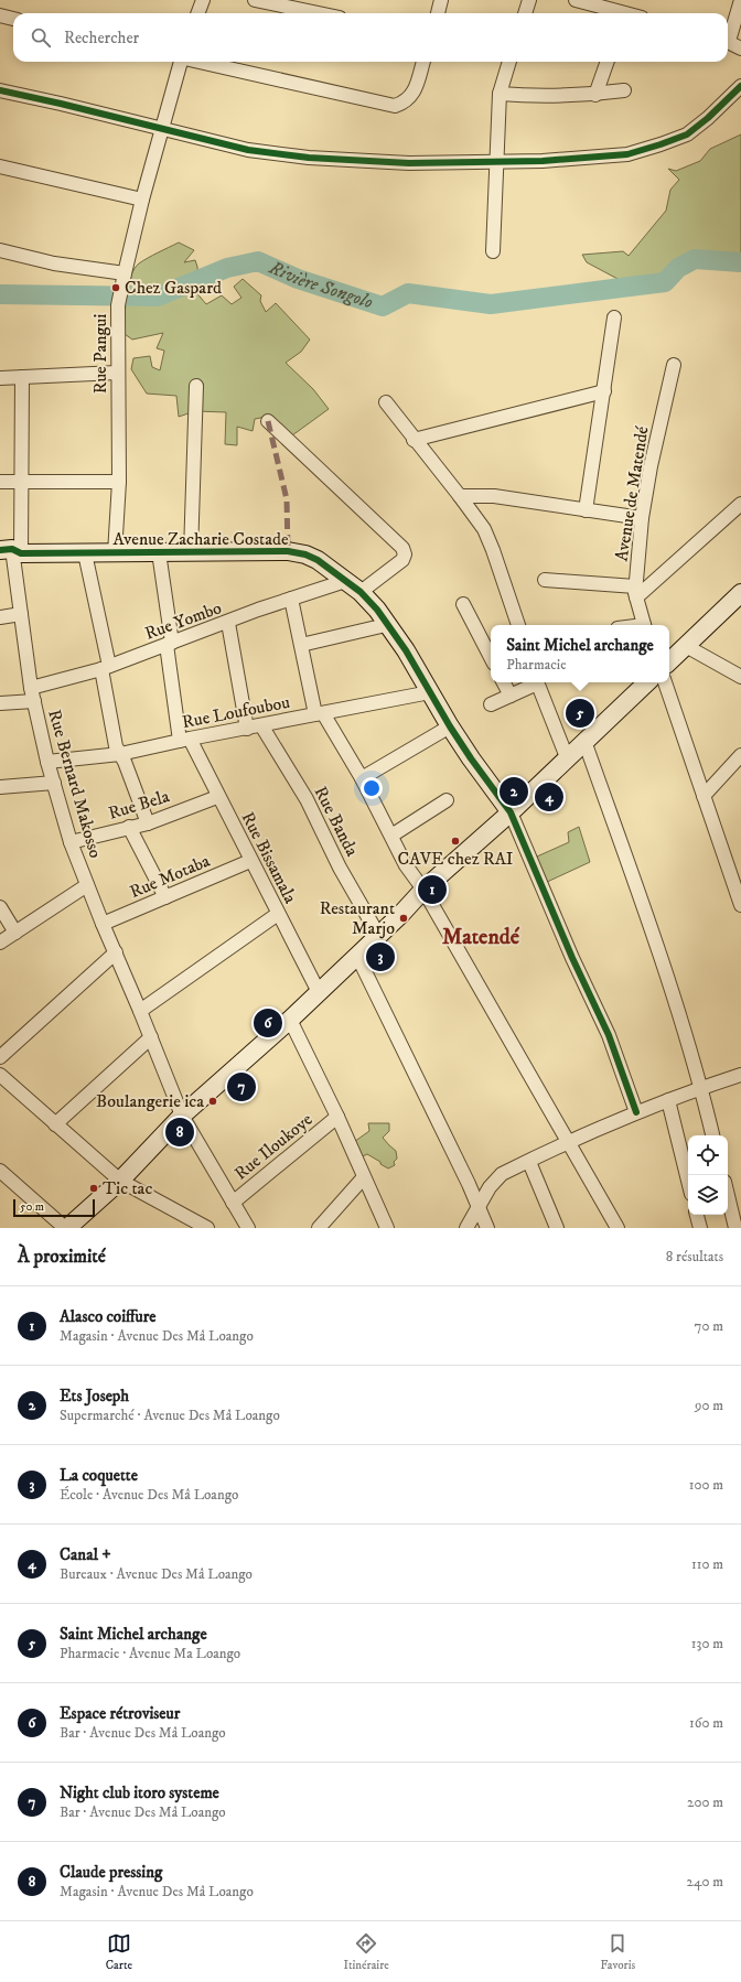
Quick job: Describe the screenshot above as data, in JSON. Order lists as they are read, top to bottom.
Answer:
{
  "streets": {
    "main road": ["Avenue Zacharie Costade"],
    "street": [
      "Rue Pangui",
      "Avenue de Matendé",
      "Rue Yombo",
      "Rue Loufoubou",
      "Rue Bernard Makosso",
      "Rue Bela",
      "Rue Banda",
      "Rue Bissamala",
      "Rue Motaba",
      "Rue Iloukoye"
    ]
  },
  "crossings": [
    ["Rue Pangui", "Avenue Zacharie Costade"],
    ["Avenue Zacharie Costade", "Rue Yombo"],
    ["Avenue Zacharie Costade", "Rue Loufoubou"],
    ["Avenue Zacharie Costade", "Rue Bernard Makosso"],
    ["Avenue Zacharie Costade", "Rue Bissamala"],
    ["Rue Yombo", "Rue Bernard Makosso"],
    ["Rue Yombo", "Rue Bissamala"],
    ["Rue Loufoubou", "Rue Bernard Makosso"],
    ["Rue Loufoubou", "Rue Banda"],
    ["Rue Loufoubou", "Rue Bissamala"],
    ["Rue Bernard Makosso", "Rue Bela"],
    ["Rue Bernard Makosso", "Rue Motaba"],
    ["Rue Bernard Makosso", "Rue Iloukoye"],
    ["Rue Bela", "Rue Bissamala"],
    ["Rue Bissamala", "Rue Motaba"]
  ],
  "districts": ["Matendé"],
  "water": ["Rivière Songolo"],
  "places": [
    "Chez Gaspard",
    "CAVE chez RAI",
    "Restaurant Marjo",
    "Boulangerie ica",
    "Tic tac"
  ],
  "scale_bar": "50 m",
  "page": {
    "search": "Rechercher",
    "popup": ["Saint Michel archange", "Pharmacie"],
    "pins": [
      "5",
      "2",
      "4",
      "1",
      "3",
      "6",
      "7",
      "8"
    ],
    "scale": "50 m",
    "heading": ["À proximité", "8 résultats"],
    "list": [
      {
        "mark": "1",
        "name": "Alasco coiffure",
        "note": "Magasin · Avenue Des Mâ Loango",
        "value": "70 m"
      },
      {
        "mark": "2",
        "name": "Ets Joseph",
        "note": "Supermarché · Avenue Des Mâ Loango",
        "value": "90 m"
      },
      {
        "mark": "3",
        "name": "La coquette",
        "note": "École · Avenue Des Mâ Loango",
        "value": "100 m"
      },
      {
        "mark": "4",
        "name": "Canal +",
        "note": "Bureaux · Avenue Des Mâ Loango",
        "value": "110 m"
      },
      {
        "mark": "5",
        "name": "Saint Michel archange",
        "note": "Pharmacie · Avenue Ma Loango",
        "value": "130 m"
      },
      {
        "mark": "6",
        "name": "Espace rétroviseur",
        "note": "Bar · Avenue Des Mâ Loango",
        "value": "160 m"
      },
      {
        "mark": "7",
        "name": "Night club itoro systeme",
        "note": "Bar · Avenue Des Mâ Loango",
        "value": "200 m"
      },
      {
        "mark": "8",
        "name": "Claude pressing",
        "note": "Magasin · Avenue Des Mâ Loango",
        "value": "240 m"
      }
    ],
    "nav": ["Carte", "Itinéraire", "Favoris"]
  }
}
